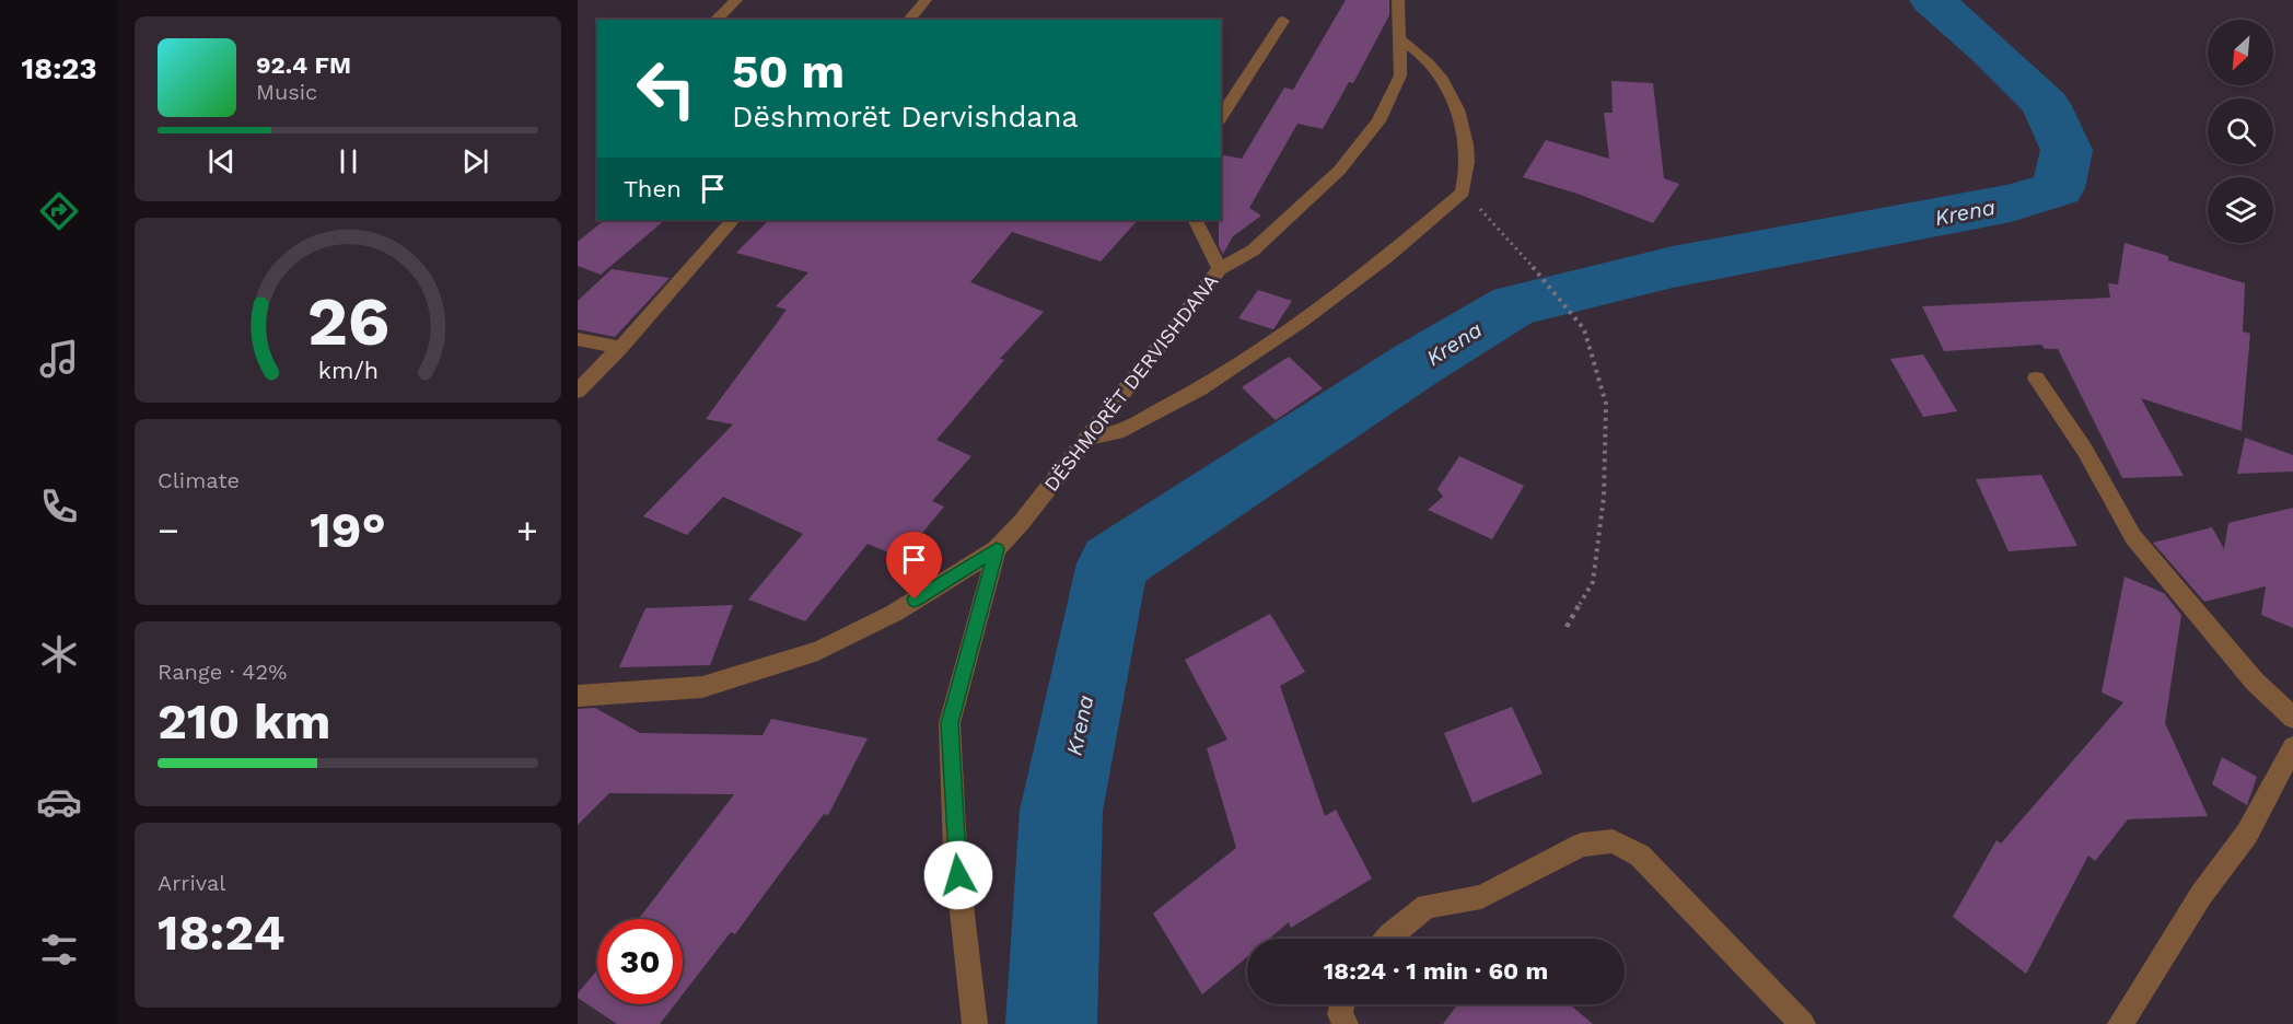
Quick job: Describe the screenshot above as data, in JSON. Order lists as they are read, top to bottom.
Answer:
{
  "streets": {
    "street": ["DËSHMORËT DERVISHDANA"]
  },
  "water": ["Krena"],
  "north": "bottom left",
  "page": {
    "tabs": "18:23",
    "turn": ["50 m", "Dëshmorët Dervishdana"],
    "song": ["92.4 FM", "Music"],
    "then": "Then",
    "tile": [
      "Climate",
      ["Range · 42%", "210 km"],
      ["Arrival", "18:24"]
    ],
    "heat": ["−", "19°", "+"],
    "limit": "30",
    "trip": "18:24 · 1 min · 60 m",
    "gauge": ["26", "km/h"]
  }
}
